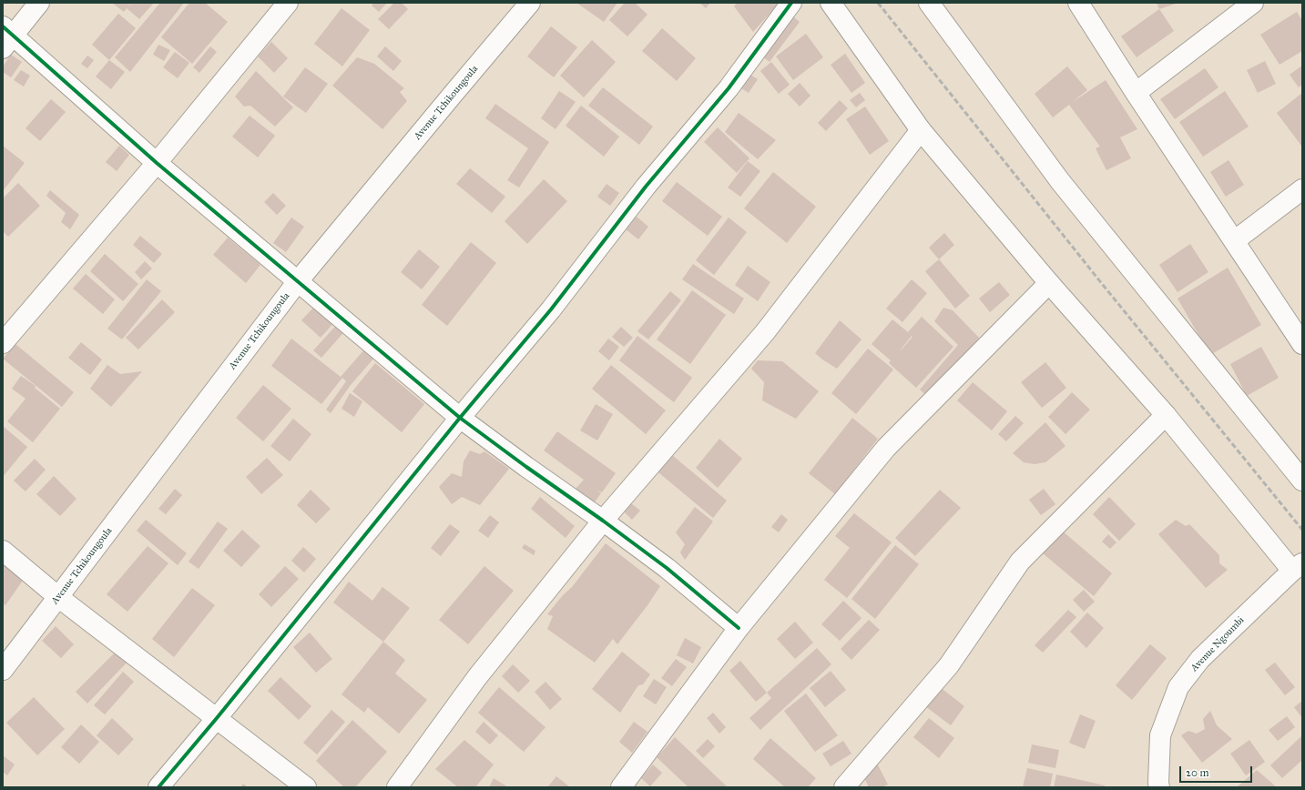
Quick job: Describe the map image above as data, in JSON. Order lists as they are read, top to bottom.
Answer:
{
  "streets": {
    "street": ["Avenue Tchikoungoula", "Avenue Ngoumbi"]
  },
  "scale_bar": "20 m"
}
